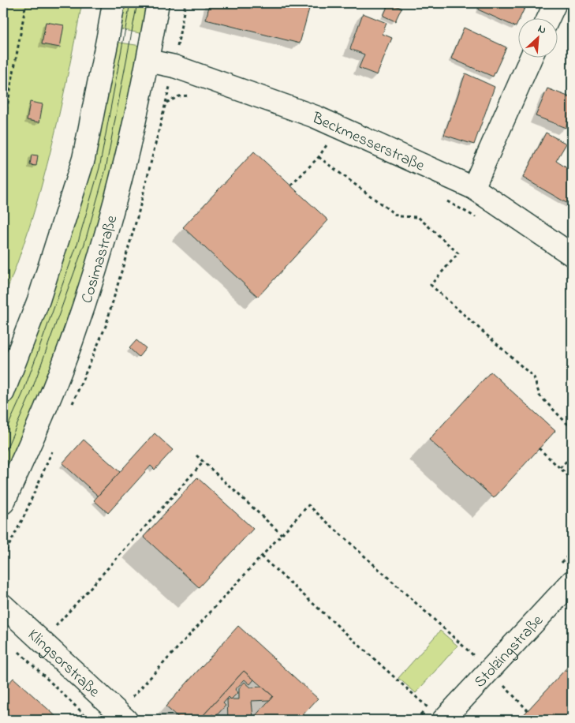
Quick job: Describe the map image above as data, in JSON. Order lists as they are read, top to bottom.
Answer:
{
  "streets": {
    "street": [
      "Beckmesserstraße",
      "Cosimastraße",
      "Stolzingstraße",
      "Klingsorstraße"
    ]
  },
  "crossings": [
    ["Beckmesserstraße", "Cosimastraße"]
  ],
  "north": "top right"
}
